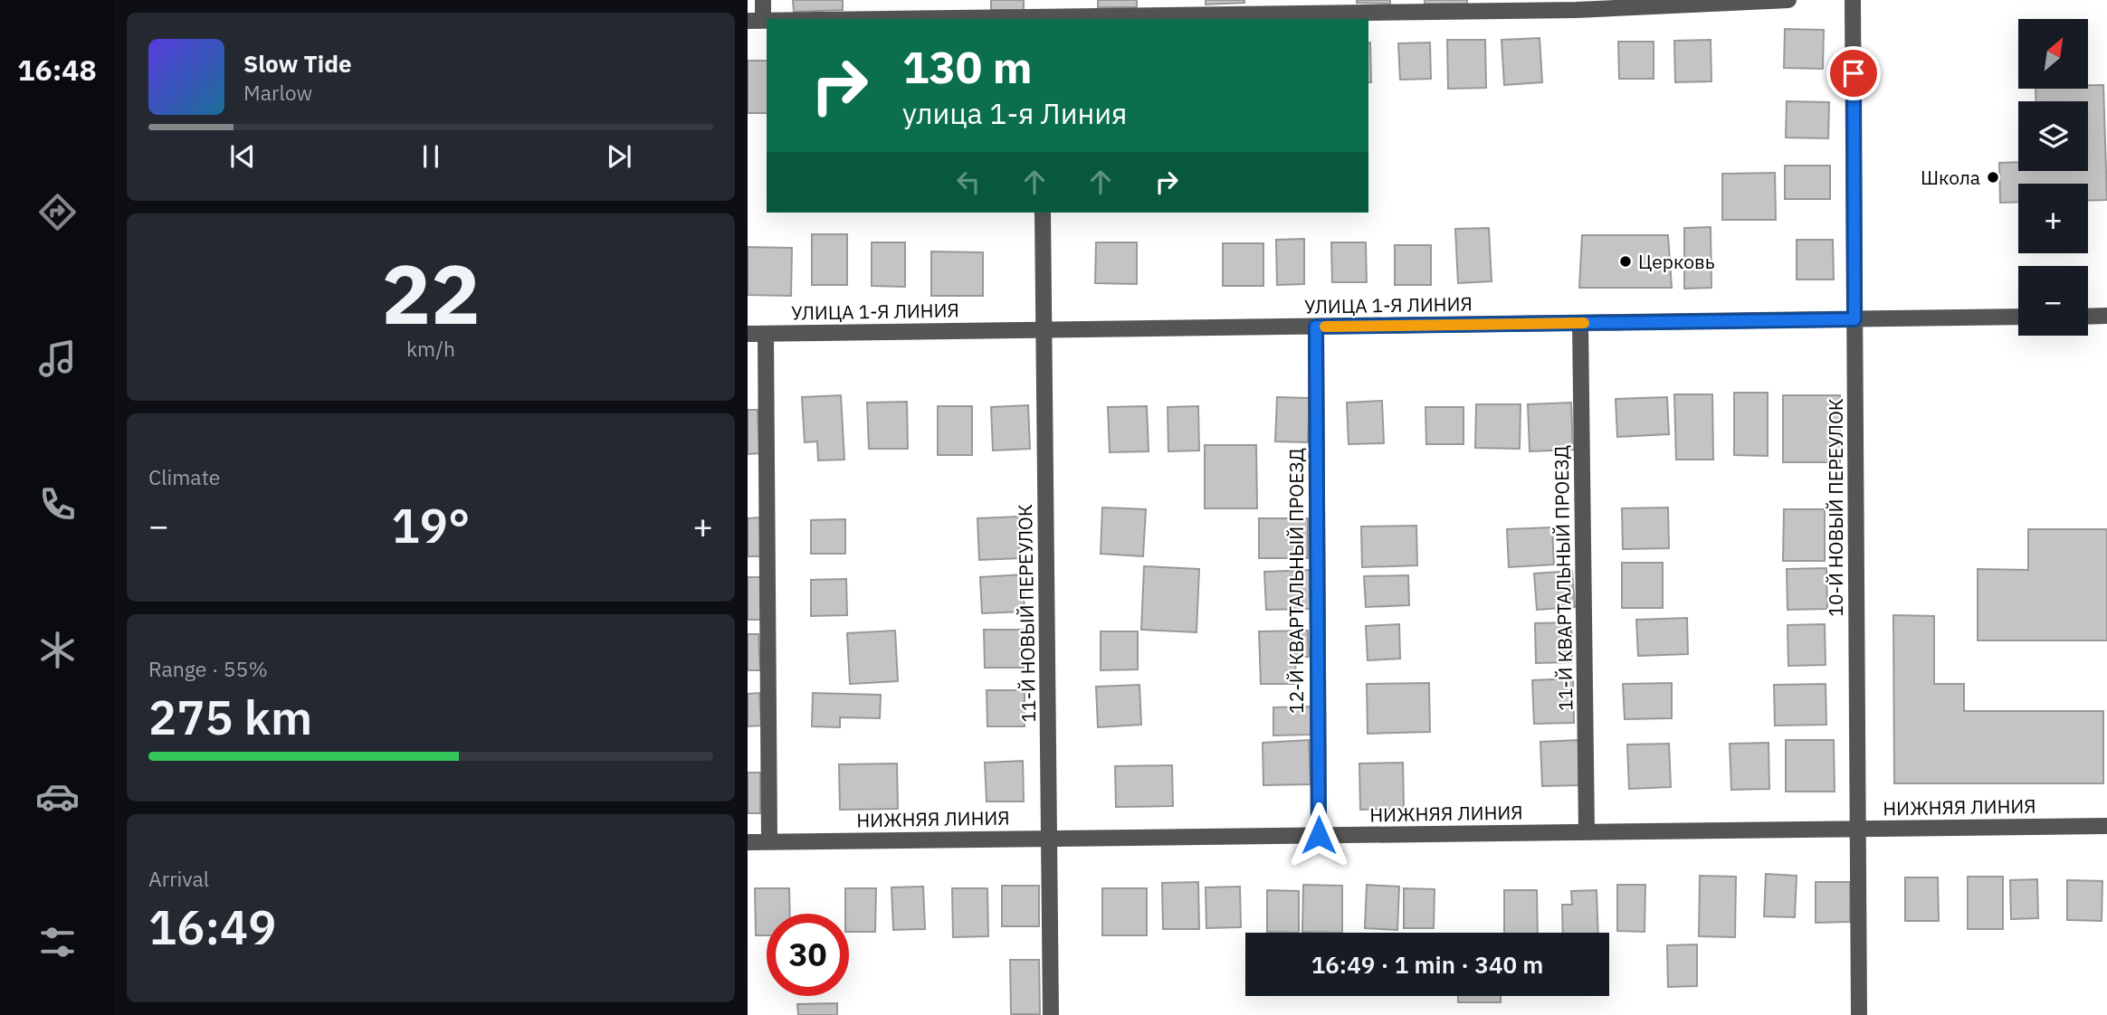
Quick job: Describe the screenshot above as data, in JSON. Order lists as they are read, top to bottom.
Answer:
{
  "streets": {
    "street": [
      "УЛИЦА 1-Я ЛИНИЯ",
      "10-Й НОВЫЙ ПЕРЕУЛОК",
      "11-Й КВАРТАЛЬНЫЙ ПРОЕЗД",
      "12-Й КВАРТАЛЬНЫЙ ПРОЕЗД",
      "11-Й НОВЫЙ ПЕРЕУЛОК",
      "НИЖНЯЯ ЛИНИЯ"
    ]
  },
  "crossings": [
    ["УЛИЦА 1-Я ЛИНИЯ", "10-Й НОВЫЙ ПЕРЕУЛОК"],
    ["УЛИЦА 1-Я ЛИНИЯ", "11-Й КВАРТАЛЬНЫЙ ПРОЕЗД"],
    ["УЛИЦА 1-Я ЛИНИЯ", "12-Й КВАРТАЛЬНЫЙ ПРОЕЗД"],
    ["УЛИЦА 1-Я ЛИНИЯ", "11-Й НОВЫЙ ПЕРЕУЛОК"],
    ["10-Й НОВЫЙ ПЕРЕУЛОК", "НИЖНЯЯ ЛИНИЯ"],
    ["11-Й КВАРТАЛЬНЫЙ ПРОЕЗД", "НИЖНЯЯ ЛИНИЯ"],
    ["12-Й КВАРТАЛЬНЫЙ ПРОЕЗД", "НИЖНЯЯ ЛИНИЯ"],
    ["11-Й НОВЫЙ ПЕРЕУЛОК", "НИЖНЯЯ ЛИНИЯ"]
  ],
  "places": ["Школа", "Церковь"],
  "north": "top right",
  "page": {
    "tabs": "16:48",
    "map_buttons": ["+", "−"],
    "turn": ["130 m", "улица 1-я Линия"],
    "song": ["Slow Tide", "Marlow"],
    "tile": [
      ["22", "km/h"],
      "Climate",
      ["Range · 55%", "275 km"],
      ["Arrival", "16:49"]
    ],
    "heat": ["−", "19°", "+"],
    "limit": "30",
    "trip": "16:49 · 1 min · 340 m"
  }
}
